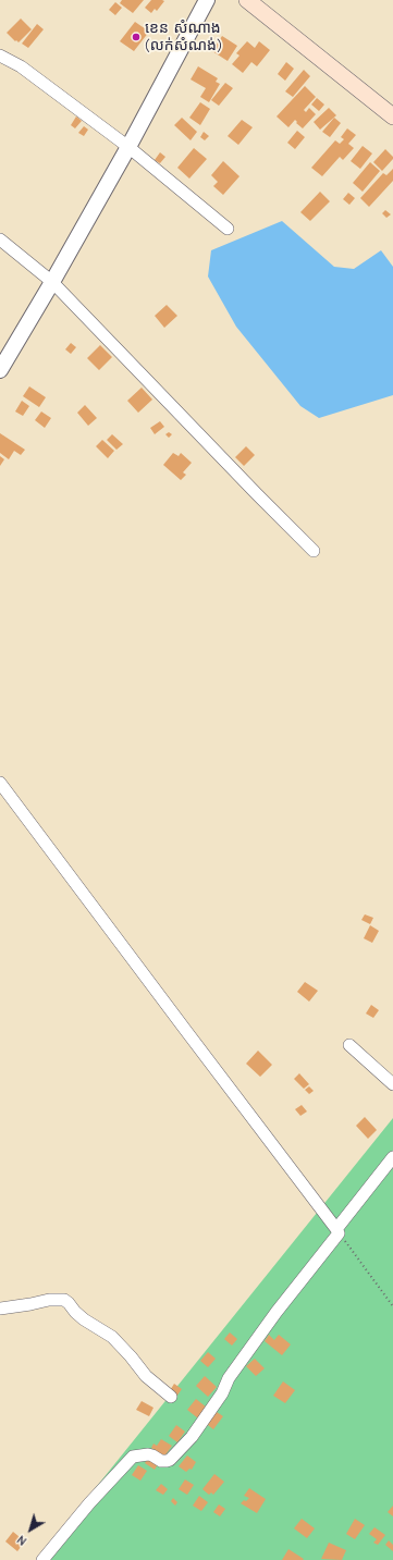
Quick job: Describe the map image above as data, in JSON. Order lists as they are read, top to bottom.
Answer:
{
  "places": ["ខេន សំណាង (លក់សំណង់)"],
  "north": "bottom left"
}
